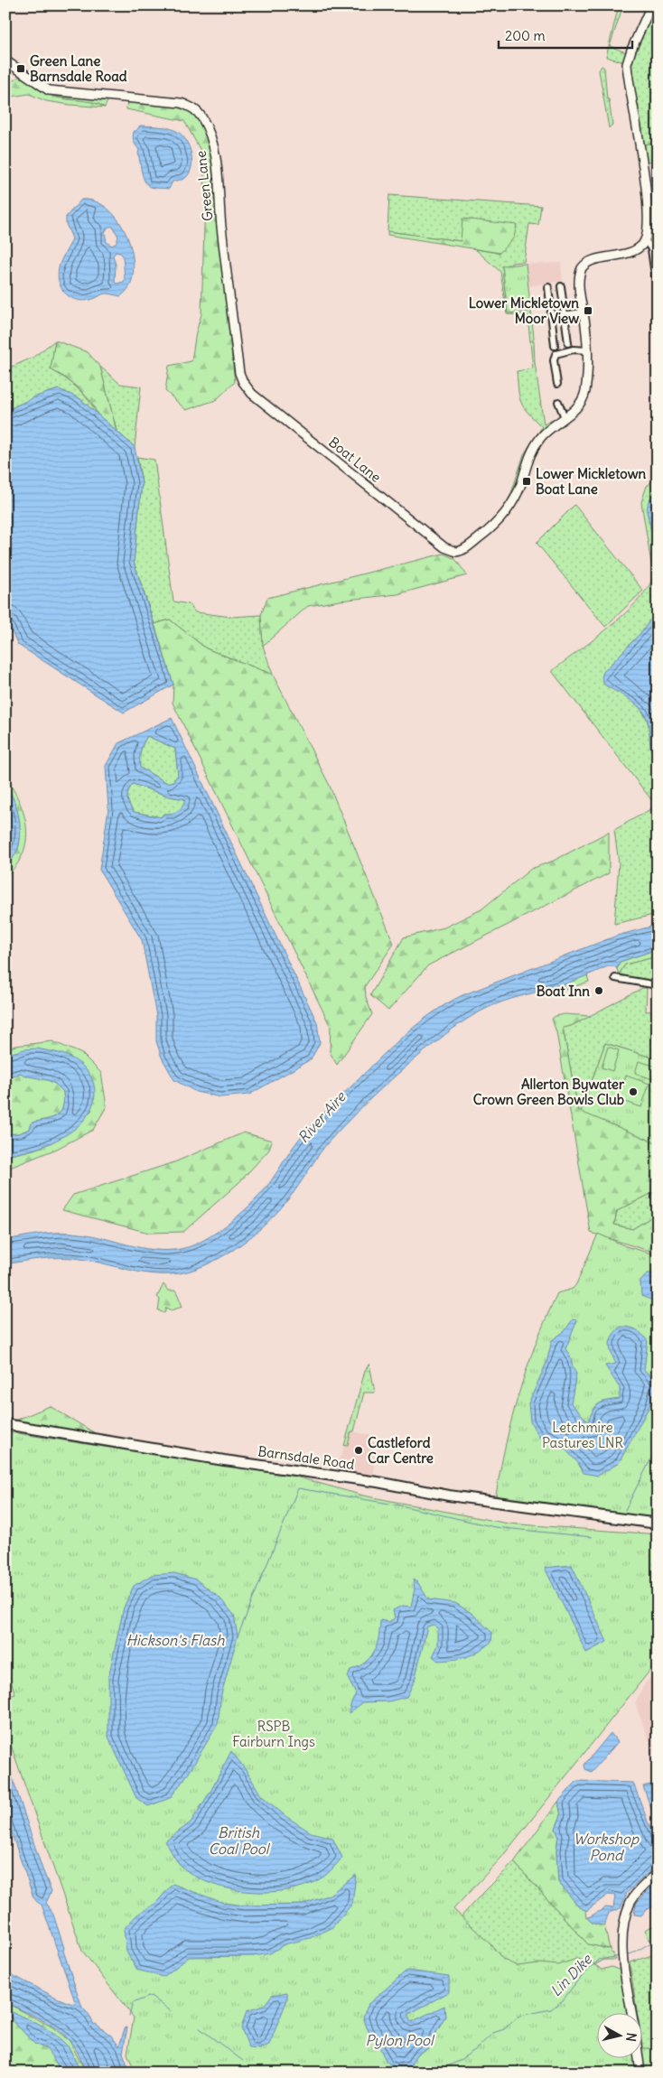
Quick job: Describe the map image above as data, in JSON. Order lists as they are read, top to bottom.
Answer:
{
  "streets": {
    "main road": ["Barnsdale Road"],
    "street": ["Green Lane", "Boat Lane"]
  },
  "crossings": [
    ["Green Lane", "Boat Lane"]
  ],
  "water": [
    "River Aire",
    "Hickson's Flash",
    "British Coal Pool",
    "Workshop Pond",
    "Lin Dike",
    "Pylon Pool"
  ],
  "parks": ["Letchmire Pastures LNR", "RSPB Fairburn Ings"],
  "places": {
    "transit": ["Green Lane Barnsdale Road", "Lower Mickletown Moor View", "Lower Mickletown Boat Lane"],
    "other": ["Boat Inn", "Allerton Bywater Crown Green Bowls Club", "Castleford Car Centre"]
  },
  "scale_bar": "200 m",
  "north": "right"
}
